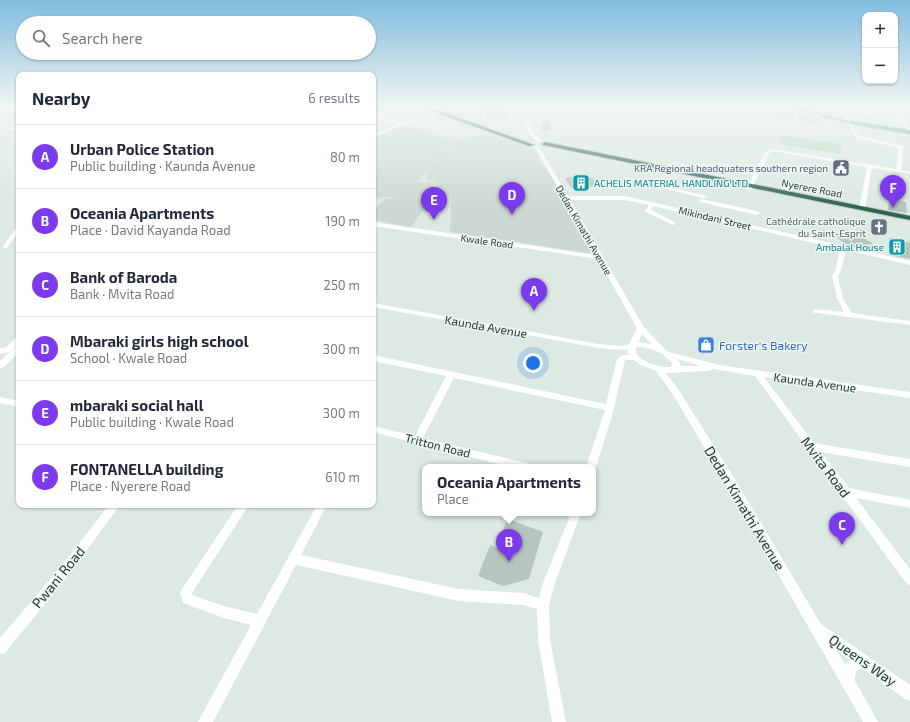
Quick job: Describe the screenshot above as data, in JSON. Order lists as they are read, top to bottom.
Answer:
{
  "streets": {
    "highway": ["Nyerere Road"],
    "street": [
      "Mikindani Street",
      "Dedan Kimathi Avenue",
      "Kwale Road",
      "Kaunda Avenue",
      "Tritton Road",
      "Mvita Road",
      "Pwani Road",
      "Queens Way"
    ]
  },
  "crossings": [
    ["Nyerere Road", "Dedan Kimathi Avenue"],
    ["Mikindani Street", "Dedan Kimathi Avenue"],
    ["Dedan Kimathi Avenue", "Kwale Road"],
    ["Dedan Kimathi Avenue", "Queens Way"],
    ["Kaunda Avenue", "Mvita Road"]
  ],
  "places": {
    "public building": ["KRA Regional headquaters southern region"],
    "building": ["ACHELIS MATERIAL HANDLING LTD", "Ambalal House"],
    "church": ["Cathédrale catholique du Saint-Esprit"],
    "shop": ["Forster's Bakery"]
  },
  "page": {
    "map_buttons": ["+", "−"],
    "search": "Search here",
    "heading": ["Nearby", "6 results"],
    "list": [
      {
        "mark": "A",
        "name": "Urban Police Station",
        "note": "Public building · Kaunda Avenue",
        "value": "80 m"
      },
      {
        "mark": "B",
        "name": "Oceania Apartments",
        "note": "Place · David Kayanda Road",
        "value": "190 m"
      },
      {
        "mark": "C",
        "name": "Bank of Baroda",
        "note": "Bank · Mvita Road",
        "value": "250 m"
      },
      {
        "mark": "D",
        "name": "Mbaraki girls high school",
        "note": "School · Kwale Road",
        "value": "300 m"
      },
      {
        "mark": "E",
        "name": "mbaraki social hall",
        "note": "Public building · Kwale Road",
        "value": "300 m"
      },
      {
        "mark": "F",
        "name": "FONTANELLA building",
        "note": "Place · Nyerere Road",
        "value": "610 m"
      }
    ],
    "pins": [
      "F",
      "D",
      "E",
      "A",
      "C",
      "B"
    ],
    "popup": ["Oceania Apartments", "Place"]
  }
}
